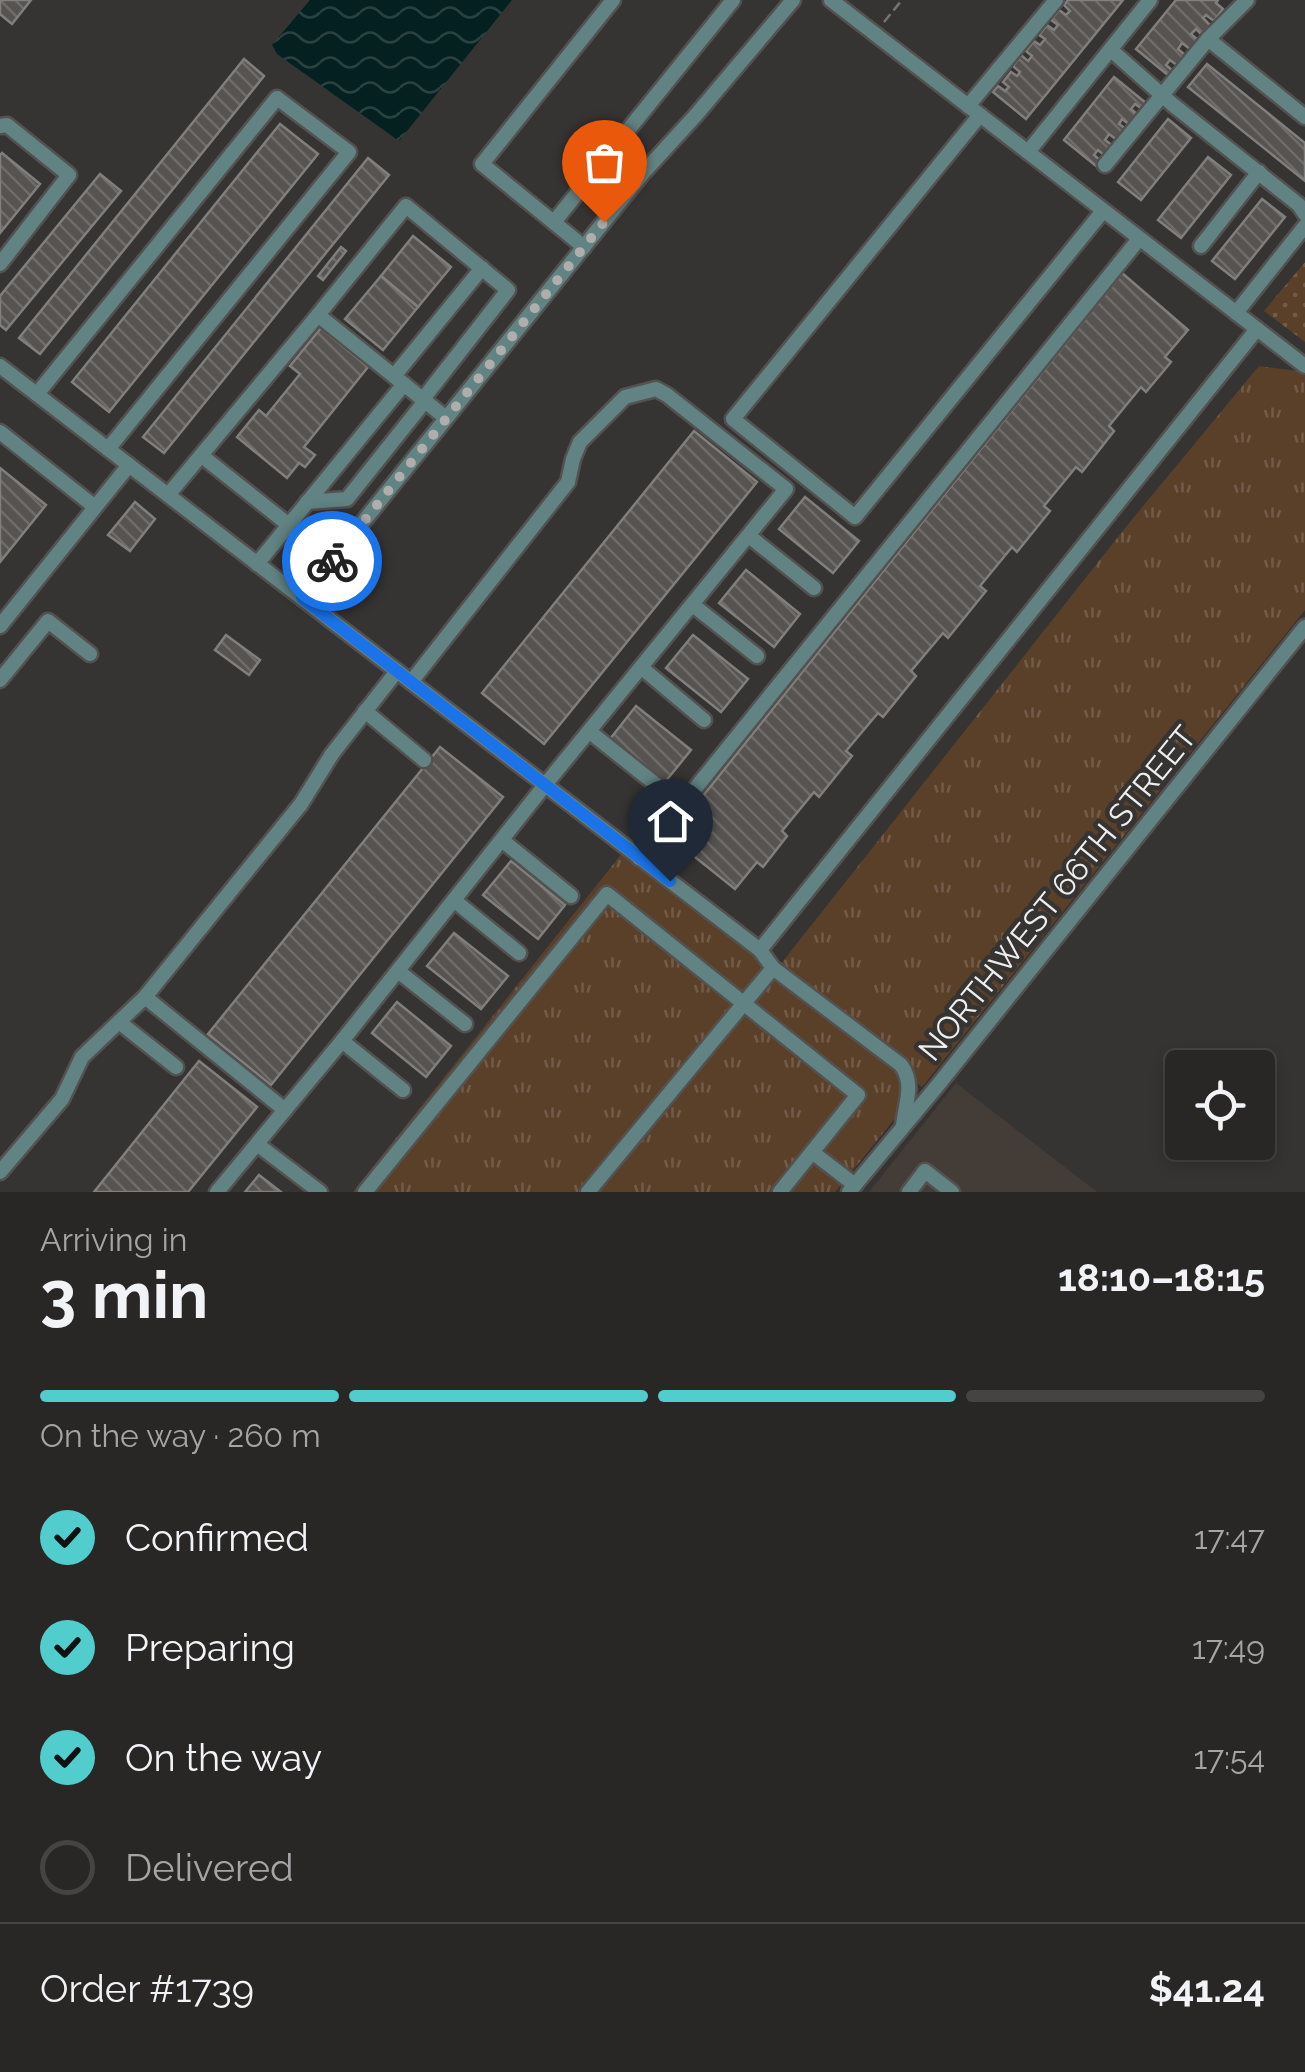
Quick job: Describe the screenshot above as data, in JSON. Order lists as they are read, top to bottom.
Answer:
{
  "streets": {
    "street": ["NORTHWEST 66TH STREET"]
  },
  "page": {
    "heading": ["3 min", "Arriving in", "18:10–18:15"],
    "panel": ["Order #1739", "$41.24"],
    "bar": "On the way · 260 m",
    "list": [
      ["Confirmed", "17:47"],
      ["Preparing", "17:49"],
      ["On the way", "17:54"],
      "Delivered"
    ]
  }
}
